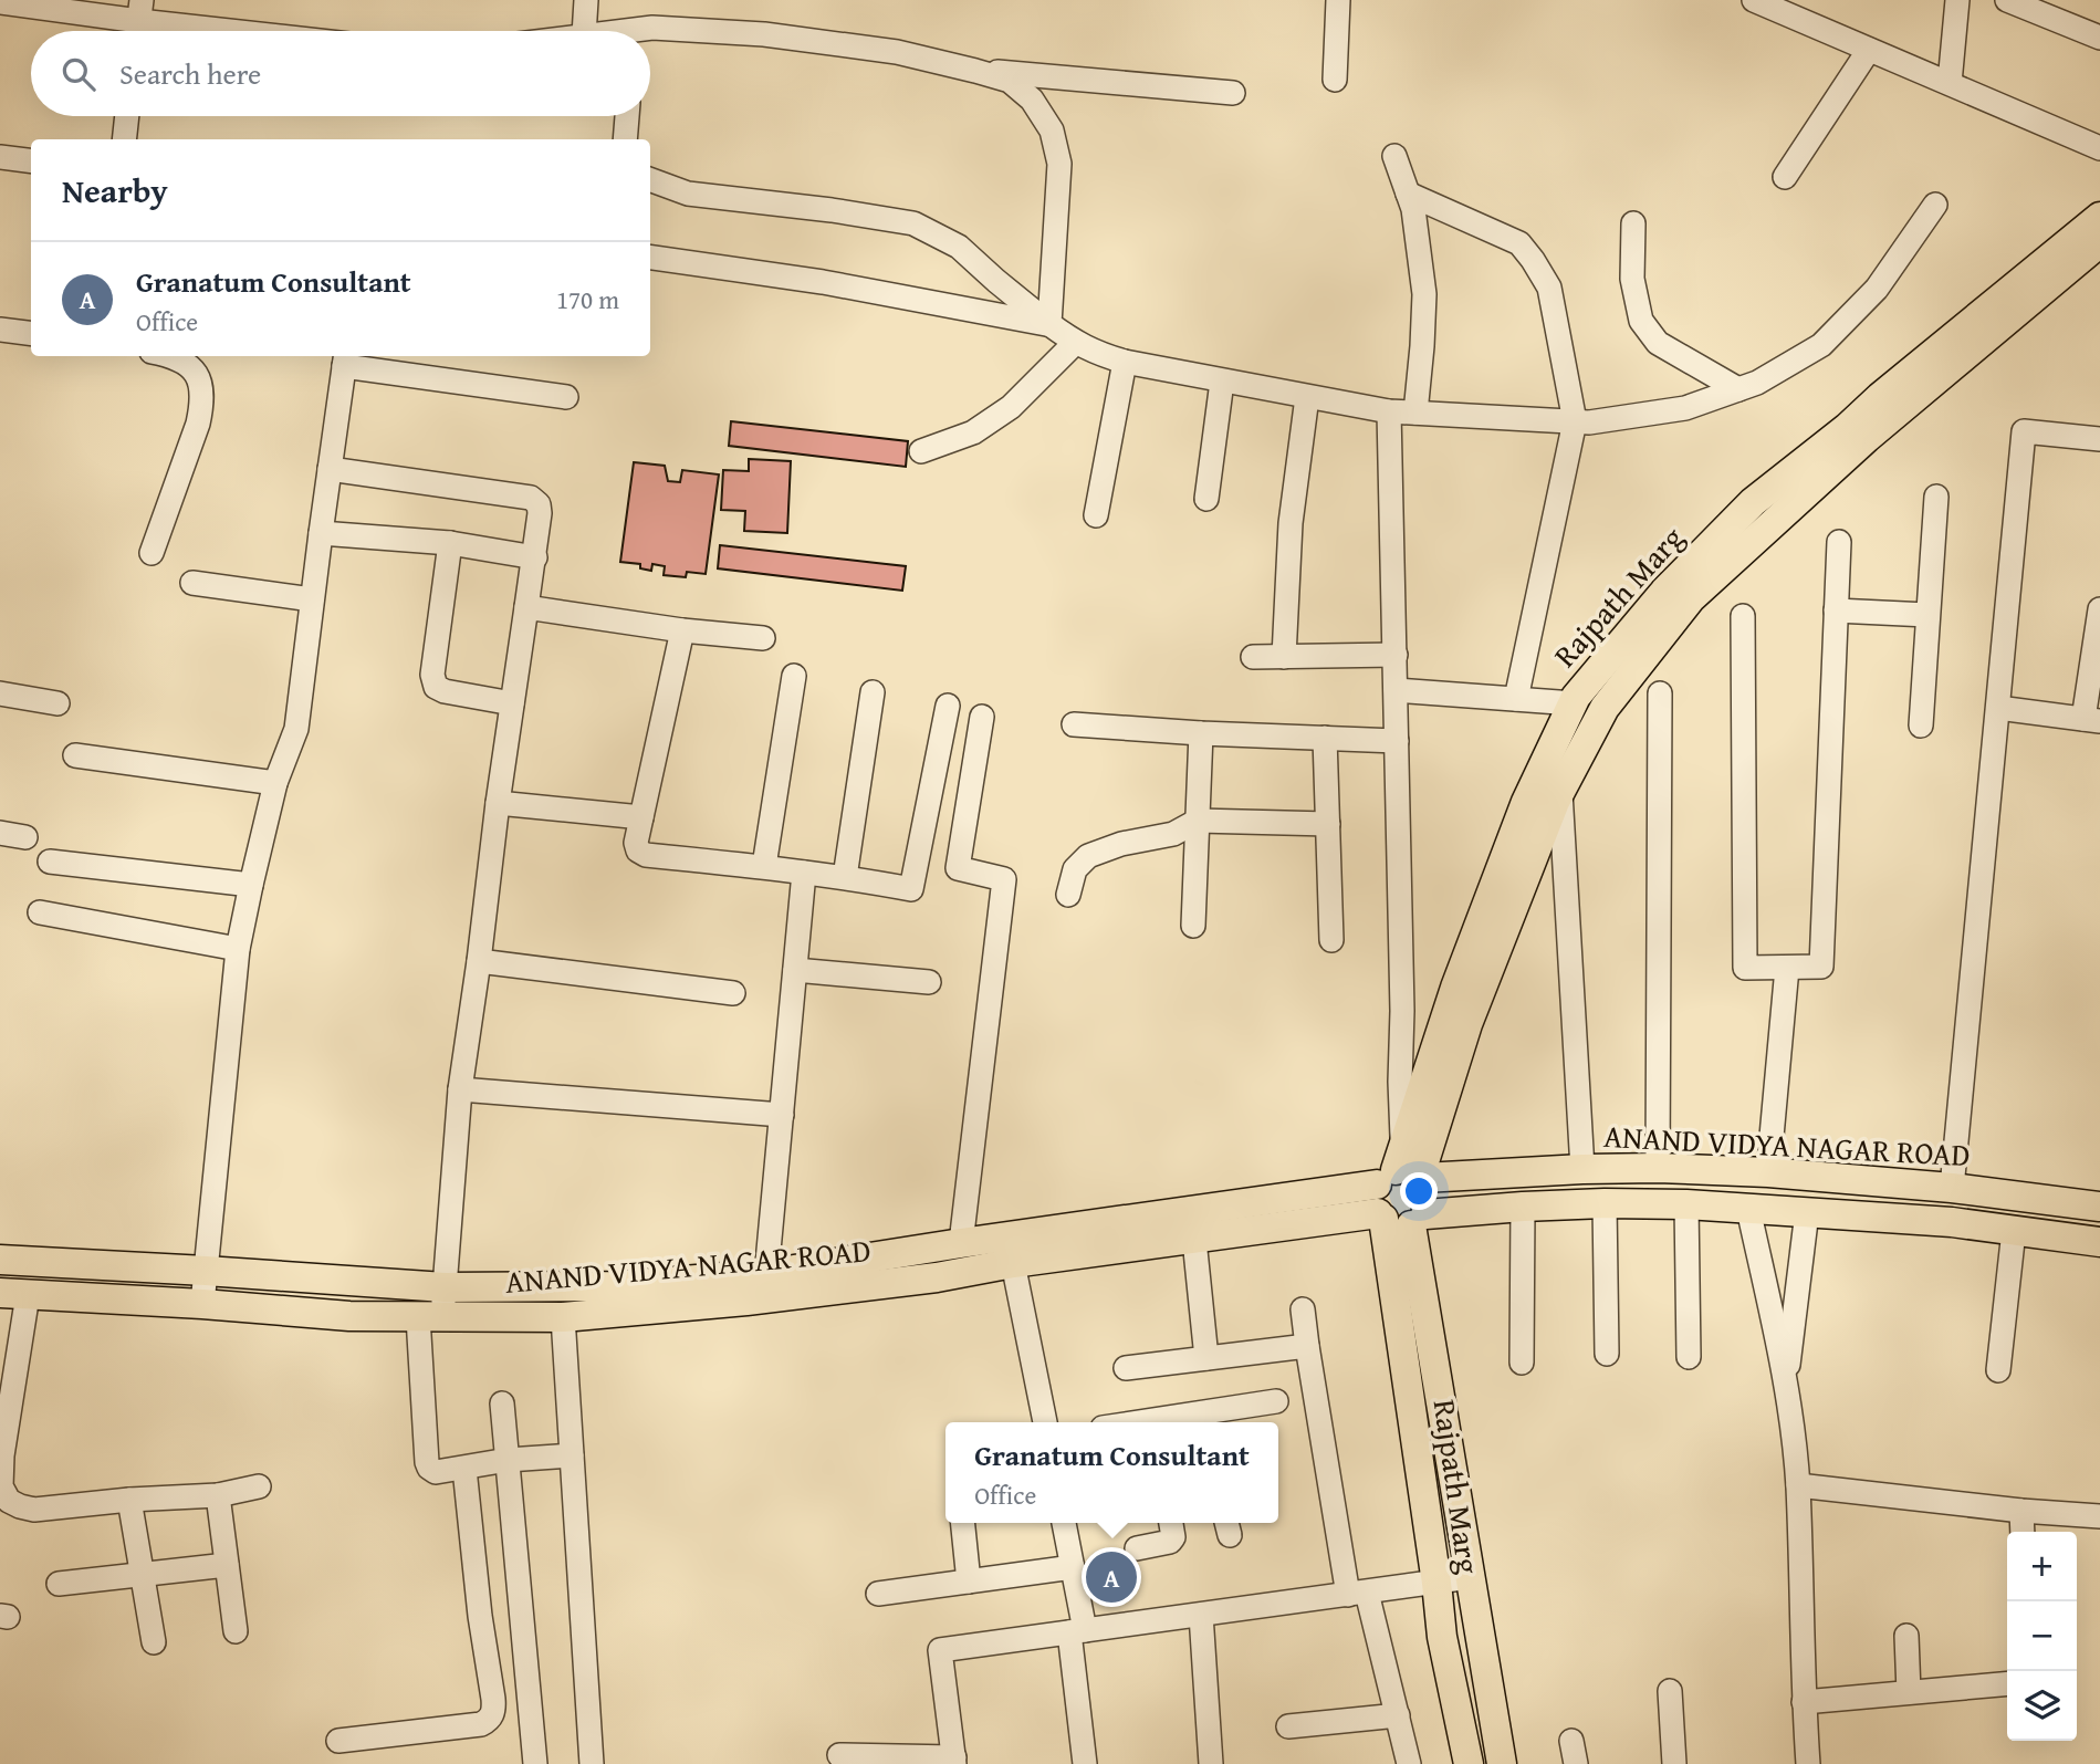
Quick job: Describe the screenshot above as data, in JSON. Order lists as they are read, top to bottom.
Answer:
{
  "streets": {
    "main road": ["Rajpath Marg", "ANAND VIDYA NAGAR ROAD"]
  },
  "crossings": [
    ["Rajpath Marg", "ANAND VIDYA NAGAR ROAD"]
  ],
  "page": {
    "search": "Search here",
    "heading": "Nearby",
    "list": [
      {
        "mark": "A",
        "name": "Granatum Consultant",
        "note": "Office",
        "value": "170 m"
      }
    ],
    "popup": ["Granatum Consultant", "Office"],
    "map_buttons": ["+", "−"],
    "pins": "A"
  }
}
